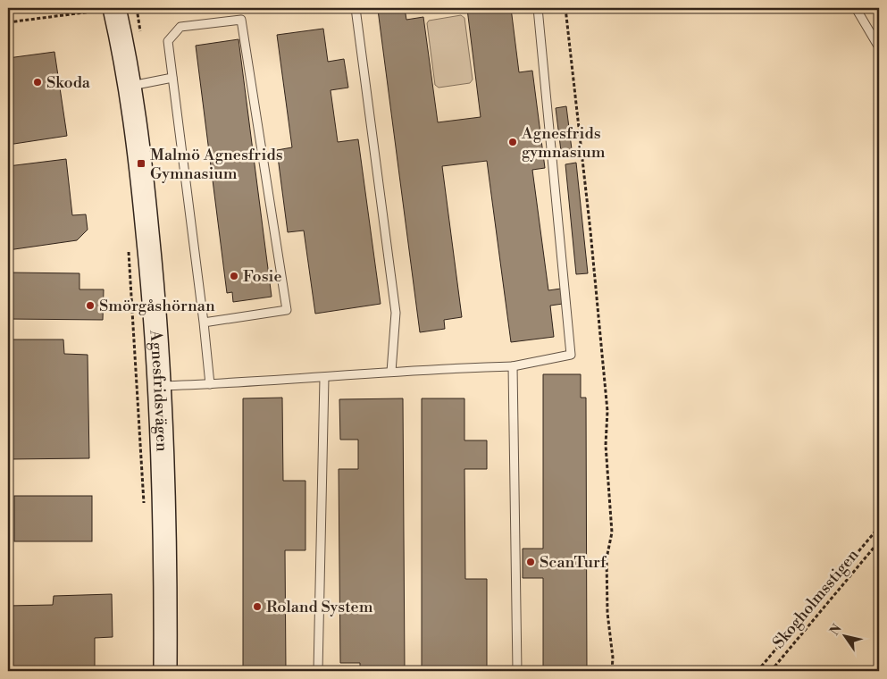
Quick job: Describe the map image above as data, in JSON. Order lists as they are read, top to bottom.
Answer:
{
  "streets": {
    "main road": ["Agnesfridsvägen"],
    "path": ["Skogholmsstigen"]
  },
  "places": {
    "other": [
      "Skoda",
      "Agnesfrids gymnasium",
      "Fosie",
      "Smörgåshörnan",
      "ScanTurf",
      "Roland System"
    ],
    "transit": ["Malmö Agnesfrids Gymnasium"]
  },
  "north": "top left"
}
